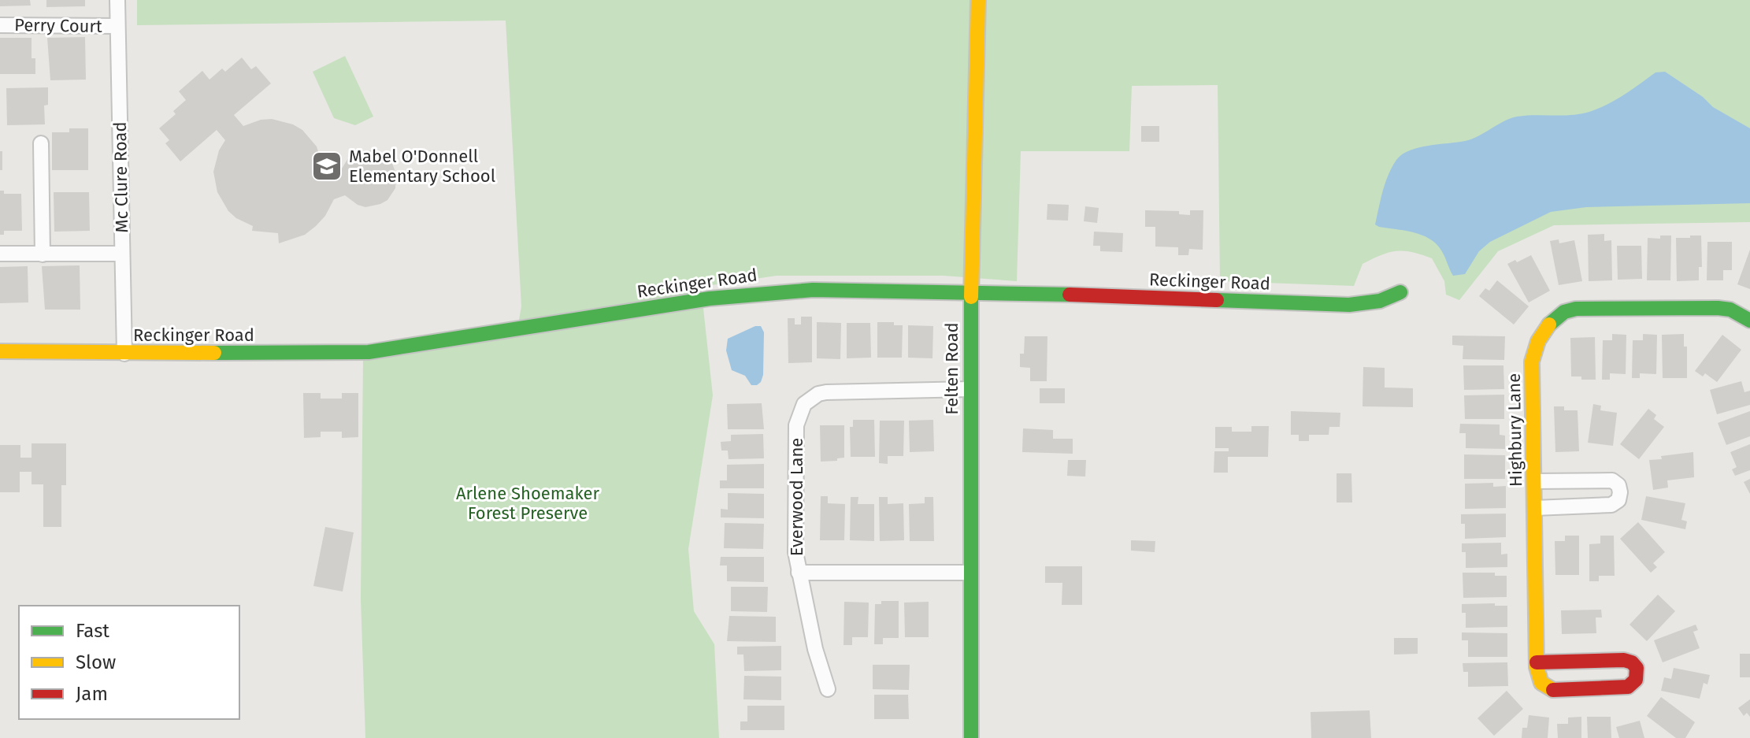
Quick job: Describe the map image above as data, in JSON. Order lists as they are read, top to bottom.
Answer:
{
  "streets": {
    "street": [
      "Perry Court",
      "Mc Clure Road",
      "Reckinger Road",
      "Felten Road",
      "Highbury Lane",
      "Everwood Lane"
    ]
  },
  "crossings": [
    ["Perry Court", "Mc Clure Road"],
    ["Mc Clure Road", "Reckinger Road"],
    ["Reckinger Road", "Felten Road"],
    ["Felten Road", "Everwood Lane"]
  ],
  "parks": ["Arlene Shoemaker Forest Preserve"],
  "places": {
    "school or university": ["Mabel O'Donnell Elementary School"]
  },
  "legend": ["Fast", "Slow", "Jam"]
}
